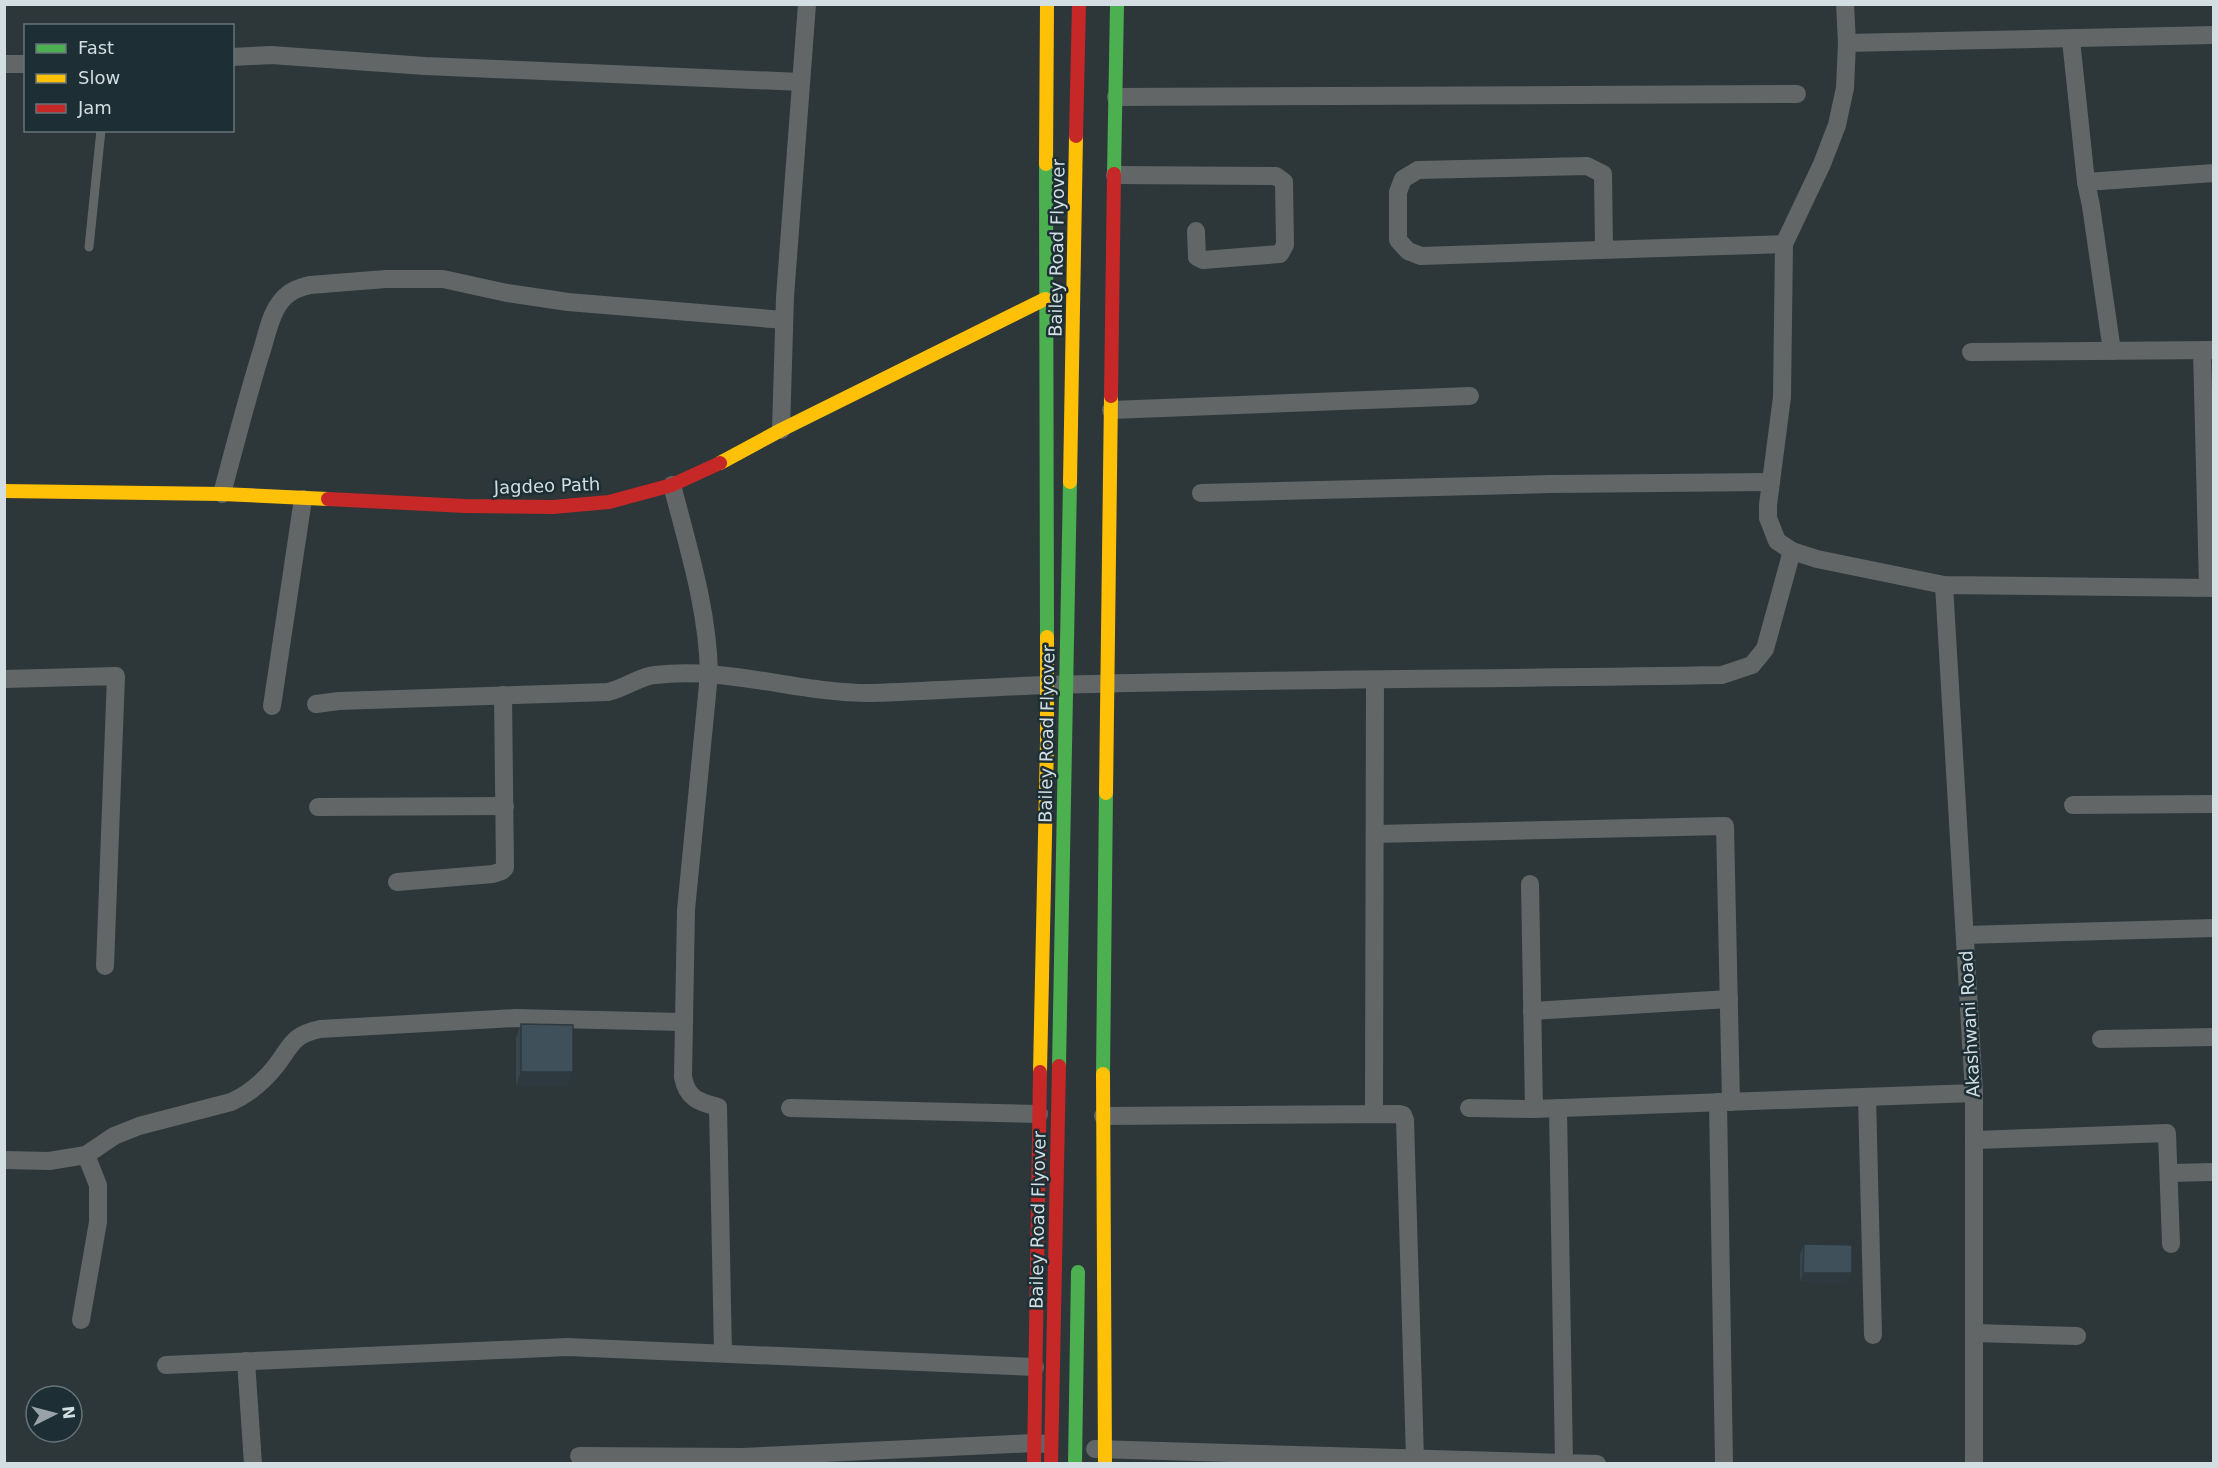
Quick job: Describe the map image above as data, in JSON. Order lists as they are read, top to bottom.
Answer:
{
  "streets": {
    "main road": ["Bailey Road Flyover", "Jagdeo Path"],
    "street": ["Akashwani Road"]
  },
  "legend": ["Fast", "Slow", "Jam"],
  "north": "right"
}
